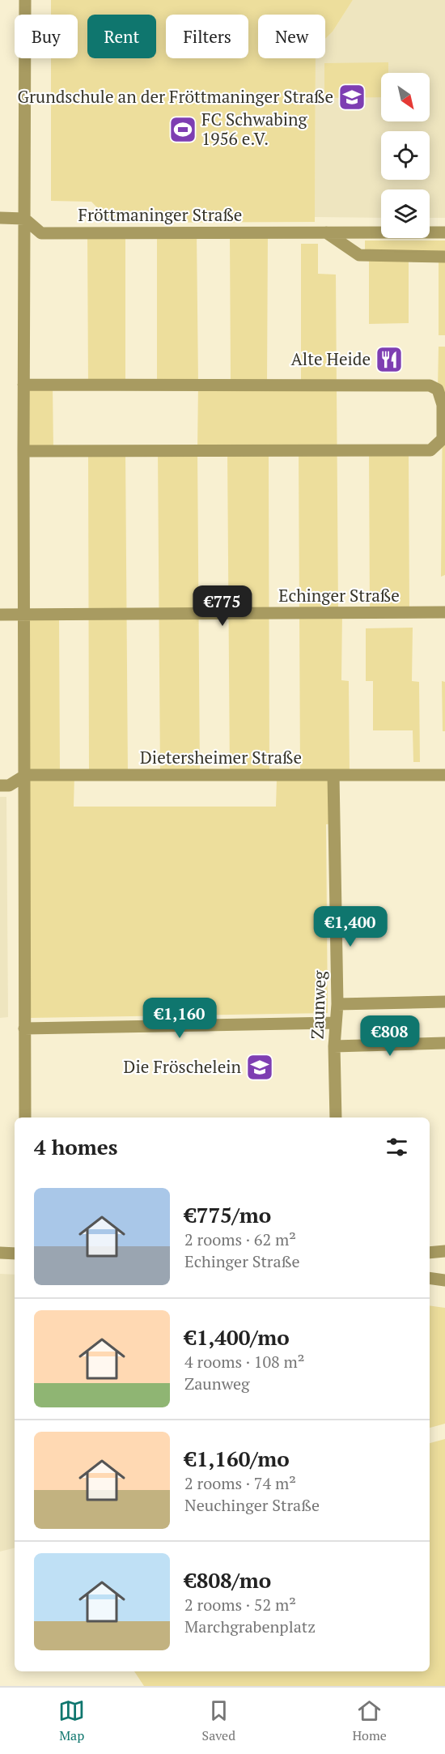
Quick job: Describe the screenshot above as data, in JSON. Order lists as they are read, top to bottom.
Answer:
{
  "streets": {
    "street": [
      "Fröttmaninger Straße",
      "Echinger Straße",
      "Dietersheimer Straße",
      "Zaunweg"
    ]
  },
  "crossings": [
    ["Dietersheimer Straße", "Zaunweg"]
  ],
  "places": {
    "school or university": ["Grundschule an der Fröttmaninger Straße", "Die Fröschelein"],
    "sports": ["FC Schwabing 1956 e.V."],
    "restaurant": ["Alte Heide"]
  },
  "north": "bottom right",
  "page": {
    "chip": [
      "Buy",
      "Rent",
      "Filters",
      "New"
    ],
    "price": [
      "€775",
      "€1,400",
      "€1,160",
      "€808"
    ],
    "heading": "4 homes",
    "list": [
      {
        "name": "€775/mo",
        "note": "2 rooms · 62 m² · Echinger Straße"
      },
      {
        "name": "€1,400/mo",
        "note": "4 rooms · 108 m² · Zaunweg"
      },
      {
        "name": "€1,160/mo",
        "note": "2 rooms · 74 m² · Neuchinger Straße"
      },
      {
        "name": "€808/mo",
        "note": "2 rooms · 52 m² · Marchgrabenplatz"
      }
    ],
    "tabs": ["Map", "Saved", "Home"]
  }
}
